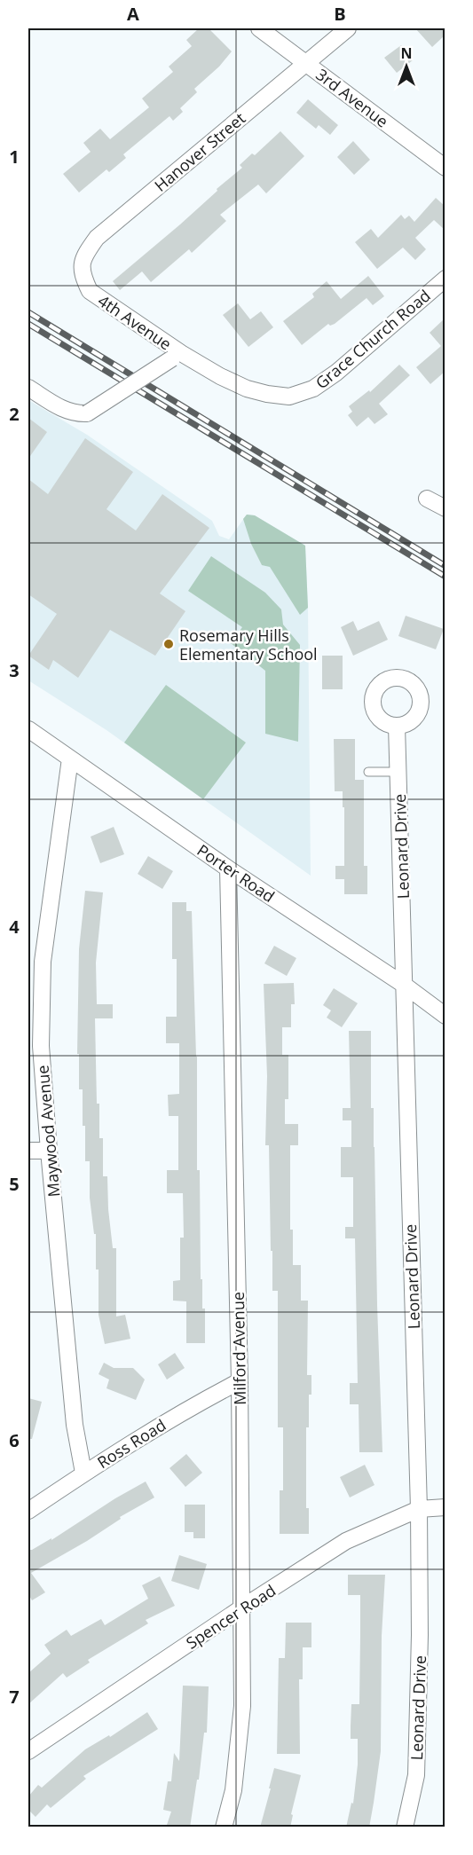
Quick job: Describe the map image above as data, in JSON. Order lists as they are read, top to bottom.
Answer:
{
  "streets": {
    "street": [
      "3rd Avenue",
      "Hanover Street",
      "4th Avenue",
      "Grace Church Road",
      "Leonard Drive",
      "Porter Road",
      "Maywood Avenue",
      "Milford Avenue",
      "Ross Road",
      "Spencer Road"
    ]
  },
  "crossings": [
    ["3rd Avenue", "Hanover Street"],
    ["Hanover Street", "4th Avenue"],
    ["4th Avenue", "Grace Church Road"],
    ["Leonard Drive", "Porter Road"],
    ["Leonard Drive", "Spencer Road"],
    ["Porter Road", "Maywood Avenue"],
    ["Porter Road", "Milford Avenue"],
    ["Maywood Avenue", "Ross Road"],
    ["Milford Avenue", "Ross Road"],
    ["Milford Avenue", "Spencer Road"]
  ],
  "places": ["Rosemary Hills Elementary School"],
  "north": "top",
  "grid": {
    "columns": ["A", "B"],
    "rows": [
      "1",
      "2",
      "3",
      "4",
      "5",
      "6",
      "7"
    ]
  }
}
